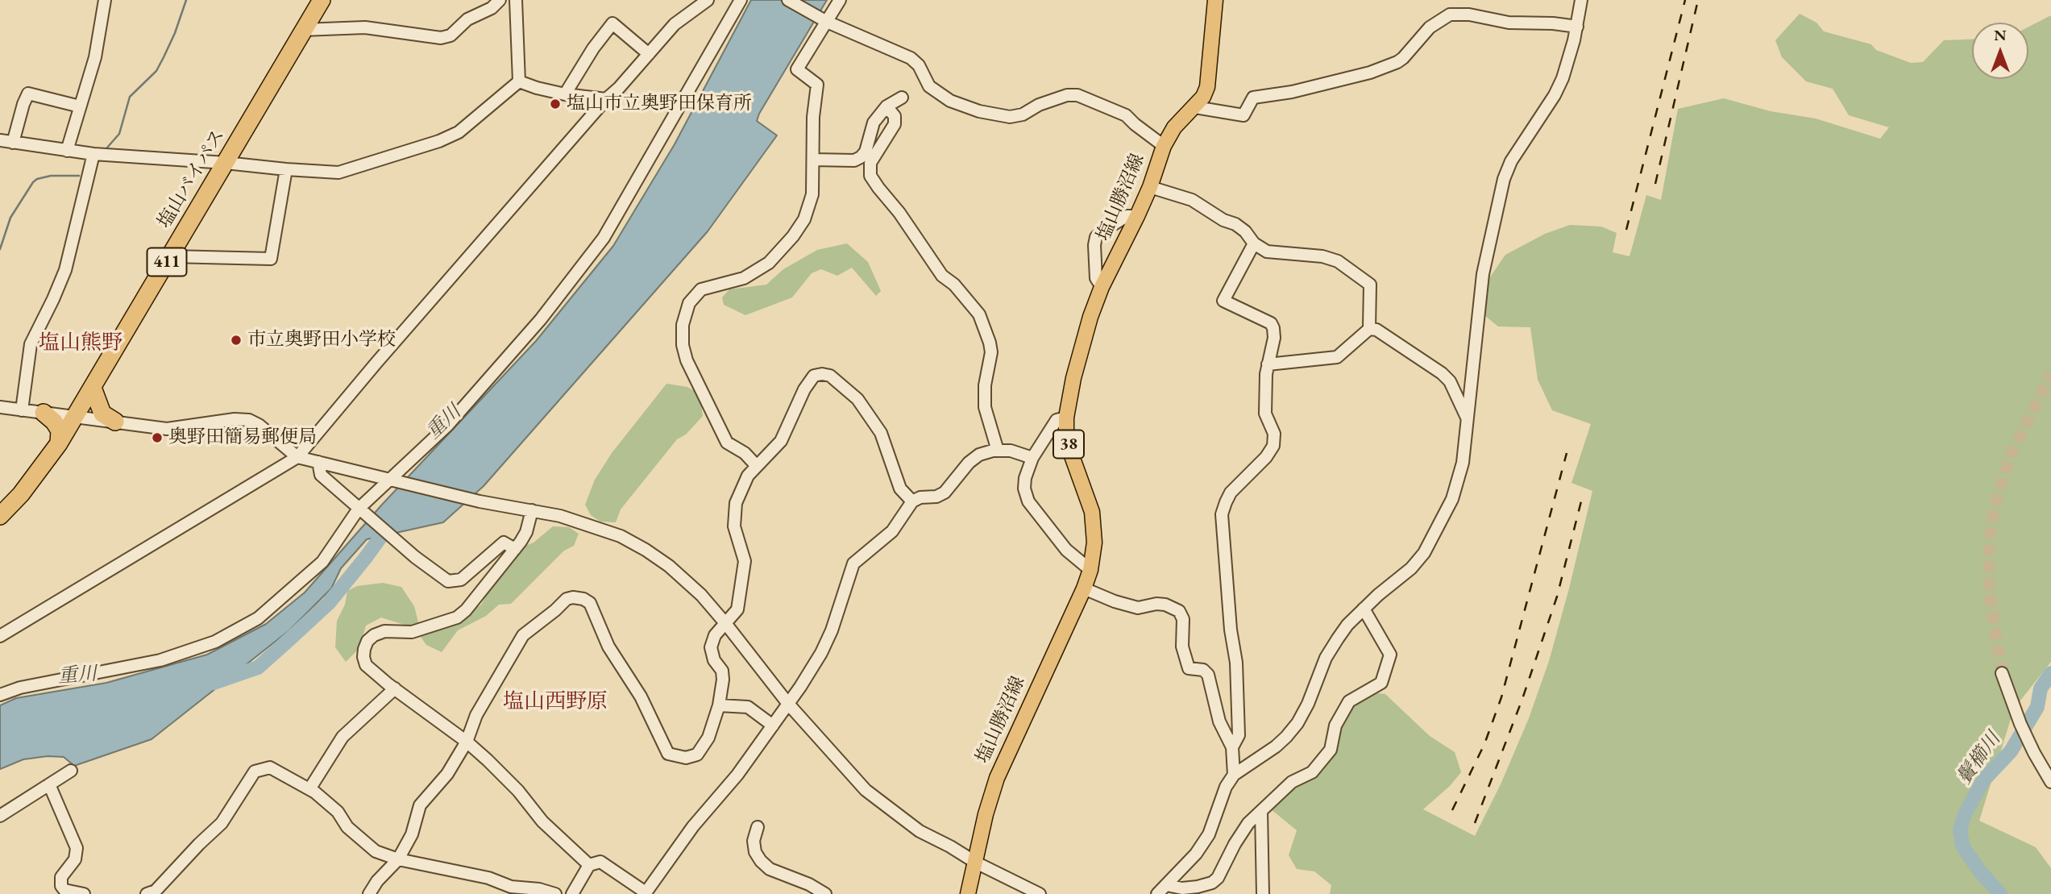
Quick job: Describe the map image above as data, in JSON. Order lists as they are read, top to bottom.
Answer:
{
  "streets": {
    "highway": ["塩山バイパス", "411"],
    "main road": ["塩山勝沼線", "38"]
  },
  "crossings": [
    ["塩山勝沼線", "38"]
  ],
  "districts": ["塩山熊野", "塩山西野原"],
  "water": ["重川", "鬢櫛川"],
  "places": ["塩山市立奥野田保育所", "市立奥野田小学校", "奥野田簡易郵便局"],
  "north": "top"
}
